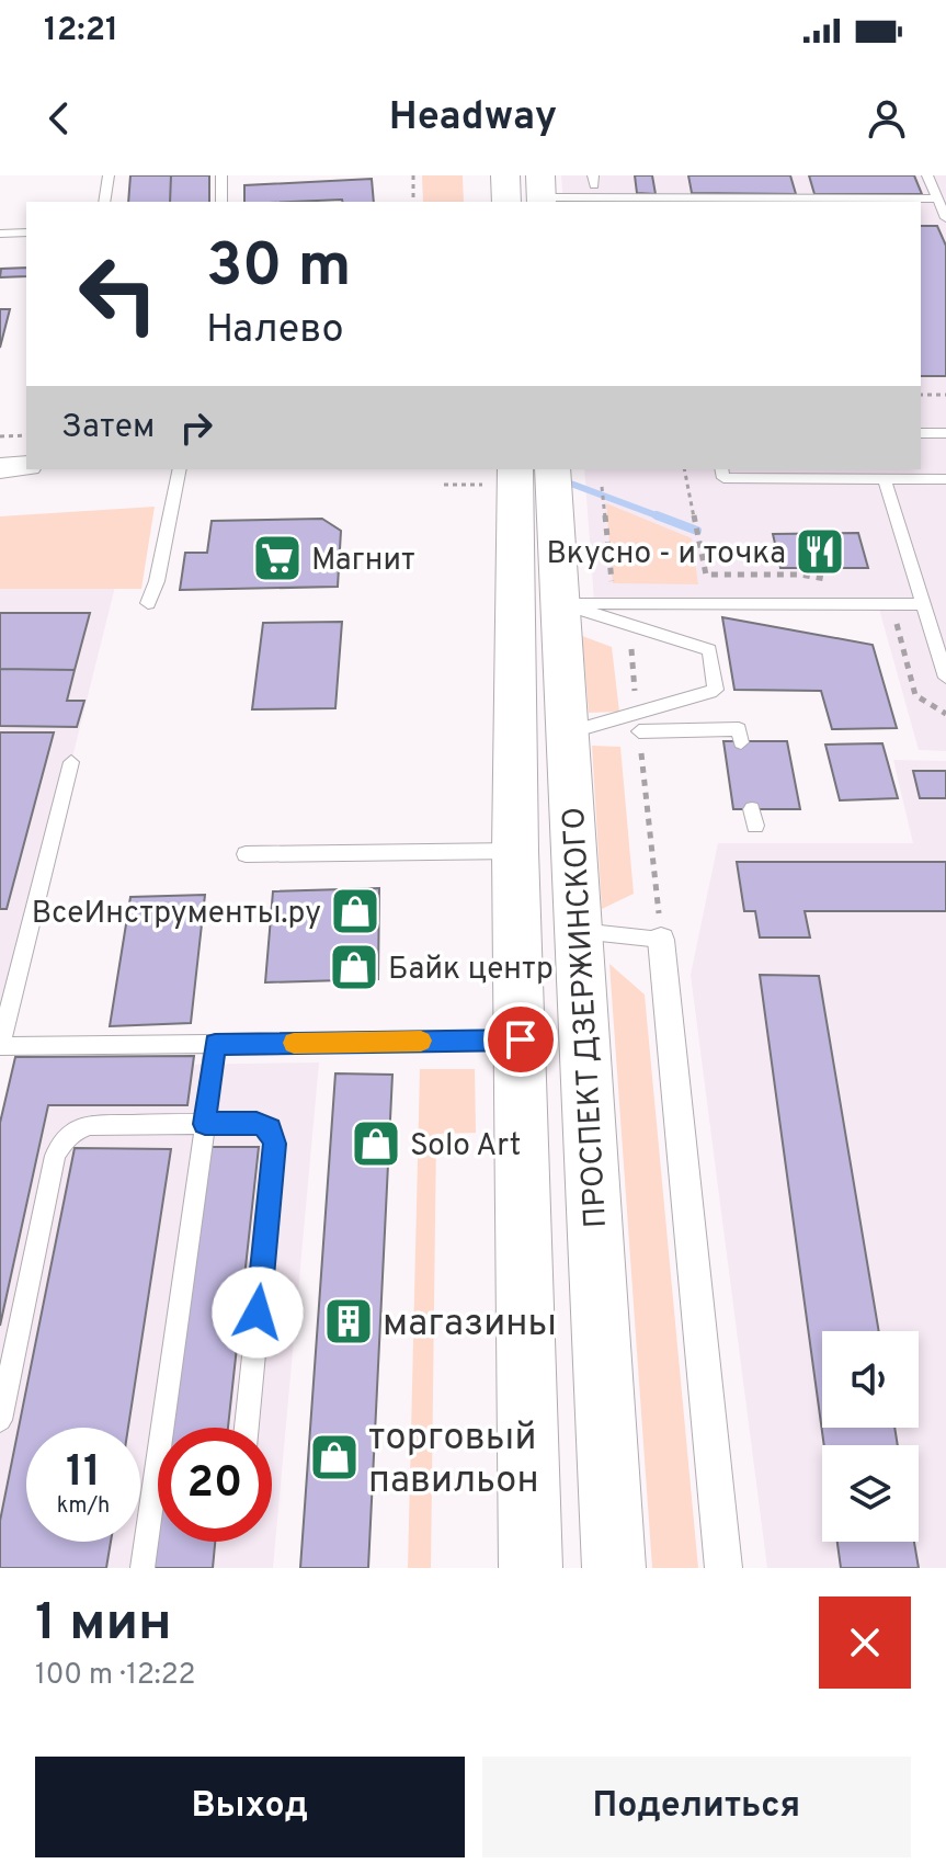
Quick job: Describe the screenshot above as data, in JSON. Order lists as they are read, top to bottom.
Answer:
{
  "streets": {
    "street": ["ПРОСПЕКТ ДЗЕРЖИНСКОГО"]
  },
  "places": {
    "restaurant": ["Вкусно - и точка"],
    "supermarket": ["Магнит"],
    "shop": [
      "ВсеИнструменты.ру",
      "Байк центр",
      "Solo Art",
      "торговый павильон"
    ],
    "building": ["магазины"]
  },
  "page": {
    "status": "12:21",
    "header": "Headway",
    "turn": ["30 m", "Налево"],
    "then": "Затем",
    "speed": "11 km/h",
    "limit": "20",
    "heading": ["1 мин", "100 m · 12:22"],
    "buttons": ["Выход", "Поделиться"]
  }
}
